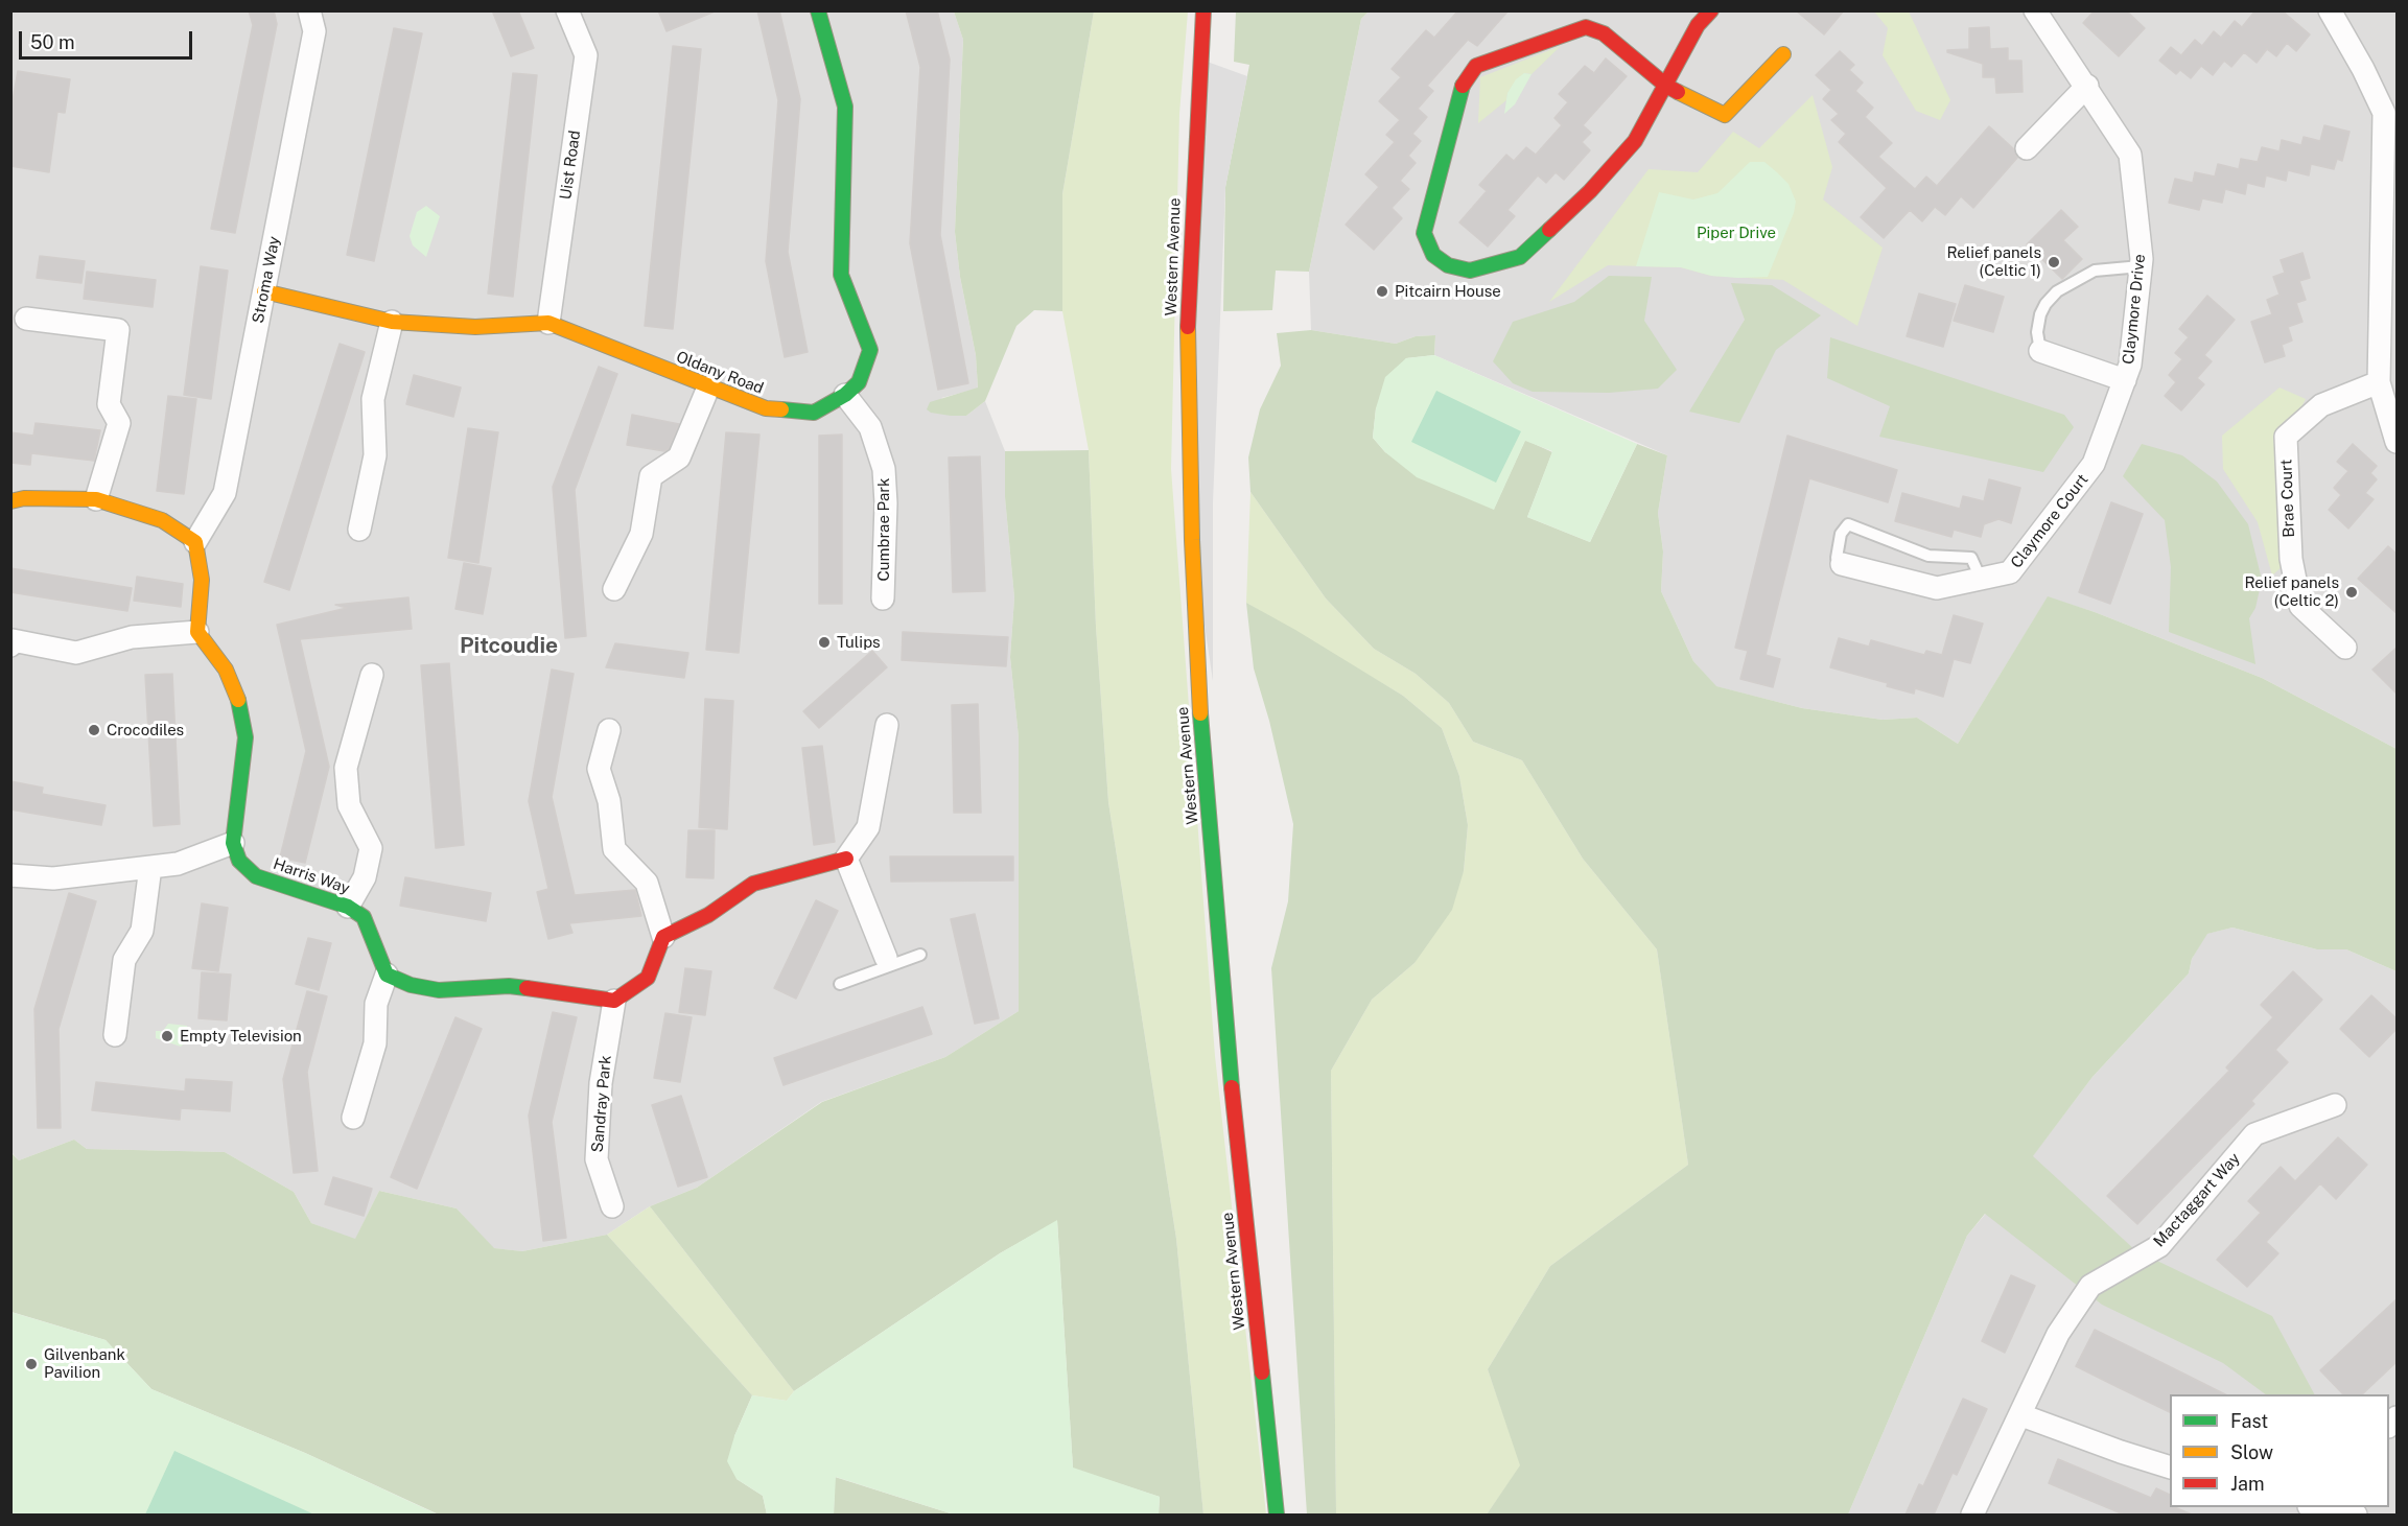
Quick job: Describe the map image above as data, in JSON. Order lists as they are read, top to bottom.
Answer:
{
  "streets": {
    "street": [
      "Uist Road",
      "Western Avenue",
      "Stroma Way",
      "Claymore Drive",
      "Oldany Road",
      "Brae Court",
      "Claymore Court",
      "Cumbrae Park",
      "Harris Way",
      "Sandray Park",
      "Mactaggart Way"
    ]
  },
  "crossings": [
    ["Uist Road", "Oldany Road"],
    ["Stroma Way", "Oldany Road"],
    ["Claymore Drive", "Claymore Court"],
    ["Oldany Road", "Cumbrae Park"]
  ],
  "districts": ["Pitcoudie"],
  "parks": ["Piper Drive"],
  "places": [
    "Relief panels (Celtic 1)",
    "Pitcairn House",
    "Relief panels (Celtic 2)",
    "Tulips",
    "Crocodiles",
    "Empty Television",
    "Gilvenbank Pavilion"
  ],
  "legend": ["Fast", "Slow", "Jam"],
  "scale_bar": "50 m"
}
